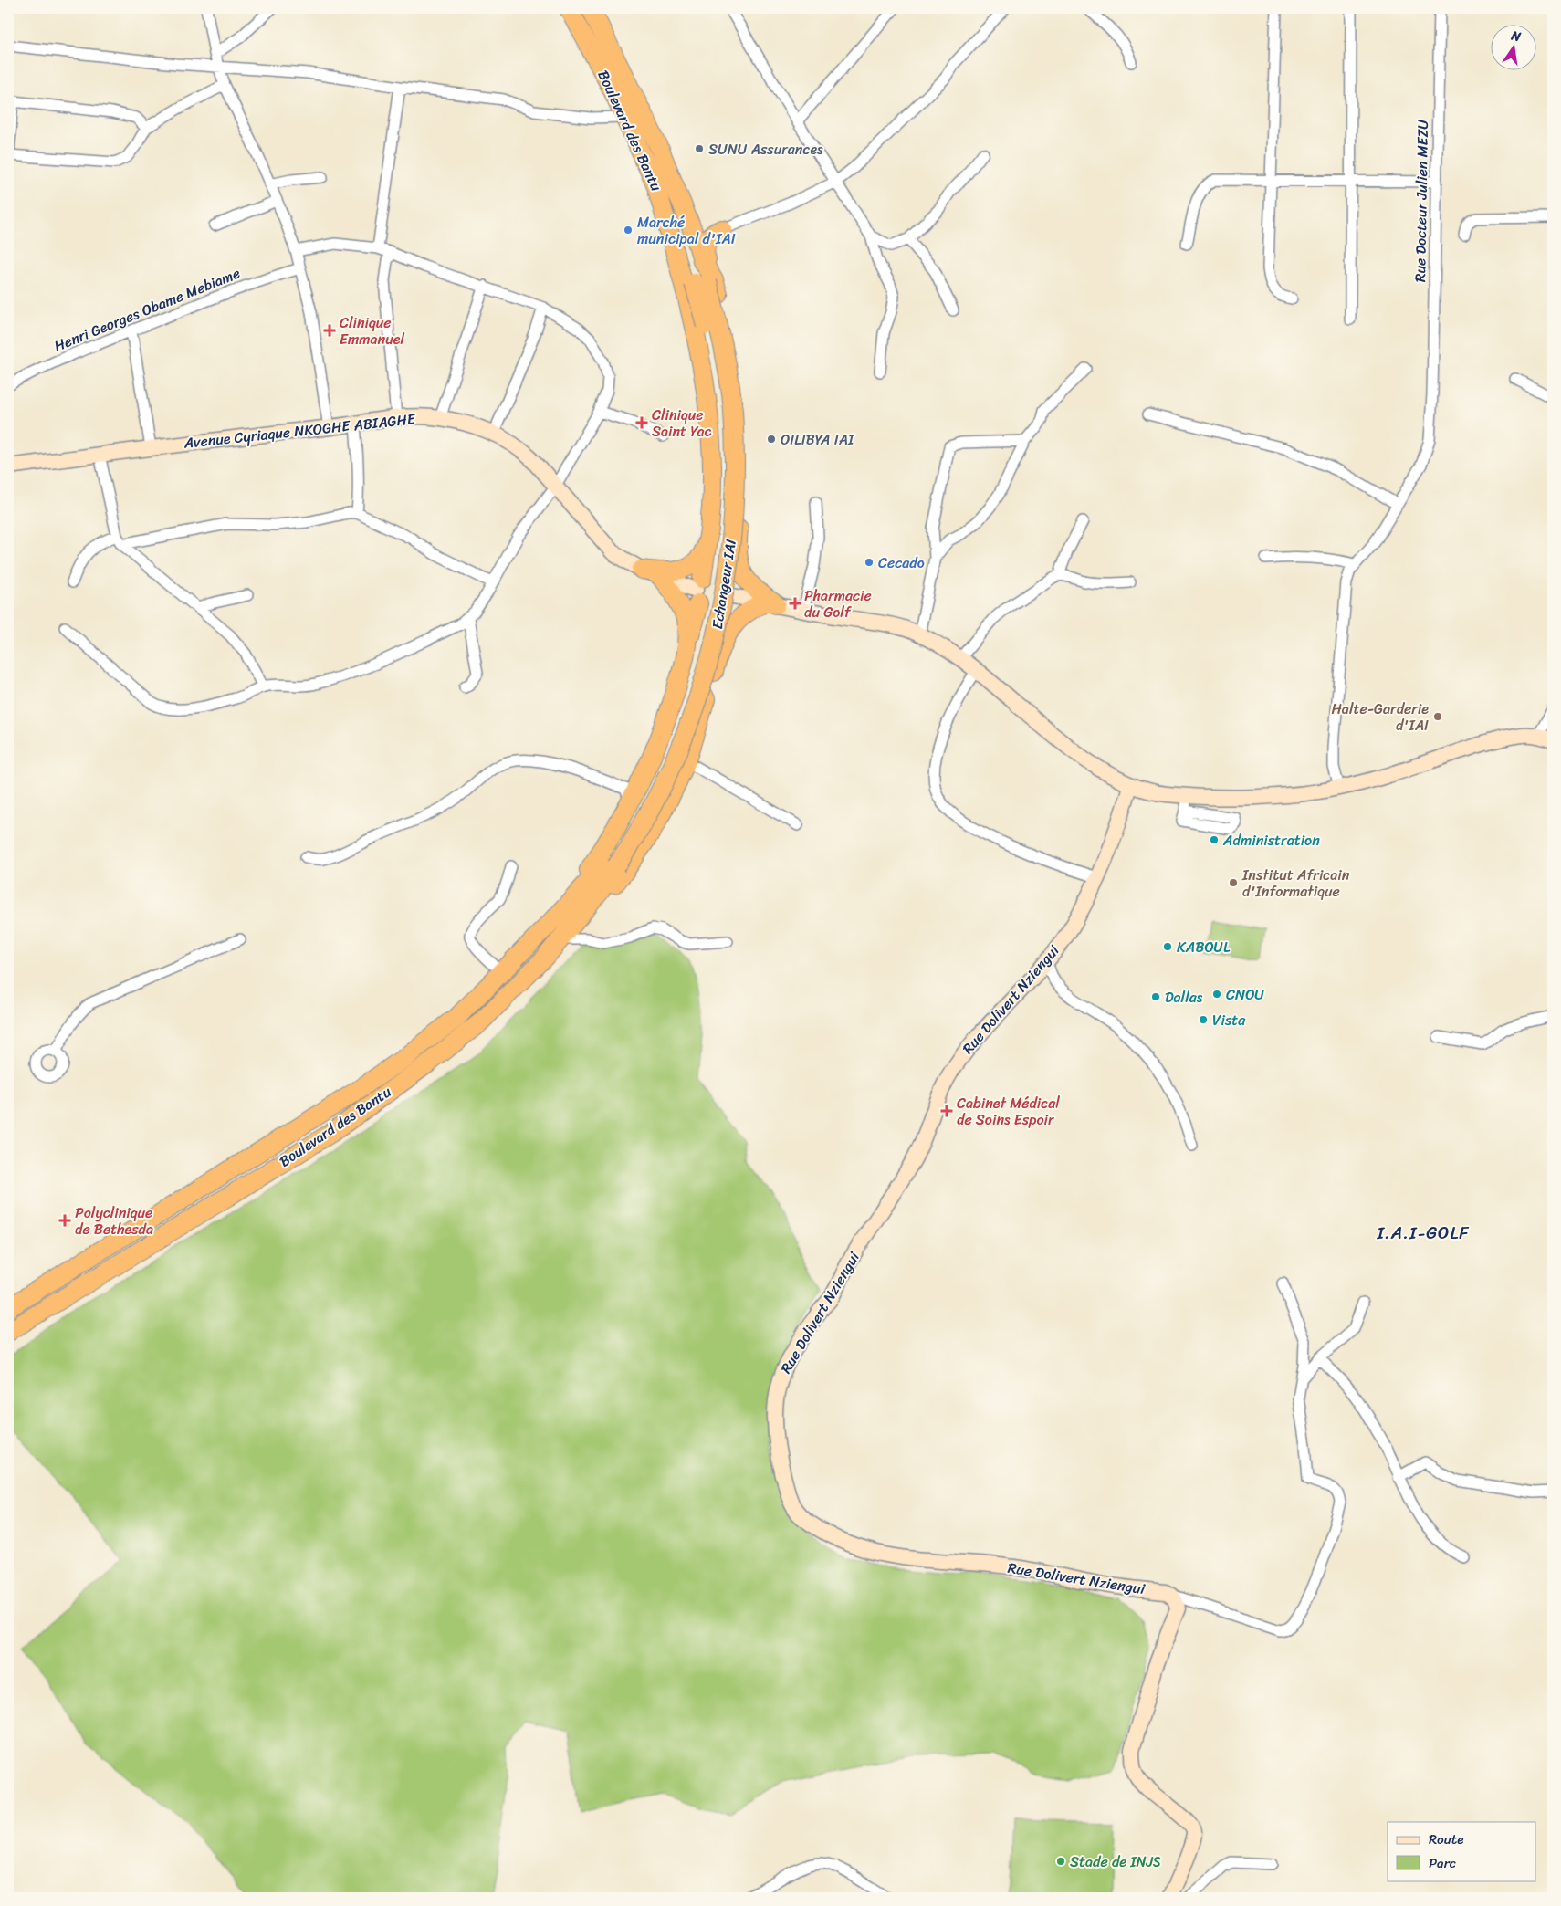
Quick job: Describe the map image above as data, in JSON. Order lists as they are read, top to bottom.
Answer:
{
  "streets": {
    "highway": ["Boulevard des Bantu", "Echangeur IAI"],
    "street": [
      "Rue Docteur Julien MEZU",
      "Henri Georges Obame Mebiame",
      "Avenue Cyriaque NKOGHE ABIAGHE",
      "Rue Dolivert Nziengui"
    ]
  },
  "crossings": [
    ["Boulevard des Bantu", "Echangeur IAI"]
  ],
  "districts": ["I.A.I-GOLF"],
  "places": {
    "other": [
      "SUNU Assurances",
      "Marché municipal d'IAI",
      "OILIBYA IAI",
      "Cecado",
      "Halte-Garderie d'IAI",
      "Administration",
      "Institut Africain d'Informatique",
      "KABOUL",
      "CNOU",
      "Dallas",
      "Vista",
      "Stade de INJS"
    ],
    "health": [
      "Clinique Emmanuel",
      "Clinique Saint Yac",
      "Pharmacie du Golf",
      "Cabinet Médical de Soins Espoir",
      "Polyclinique de Bethesda"
    ]
  },
  "legend": ["Route", "Parc"],
  "north": "top"
}
